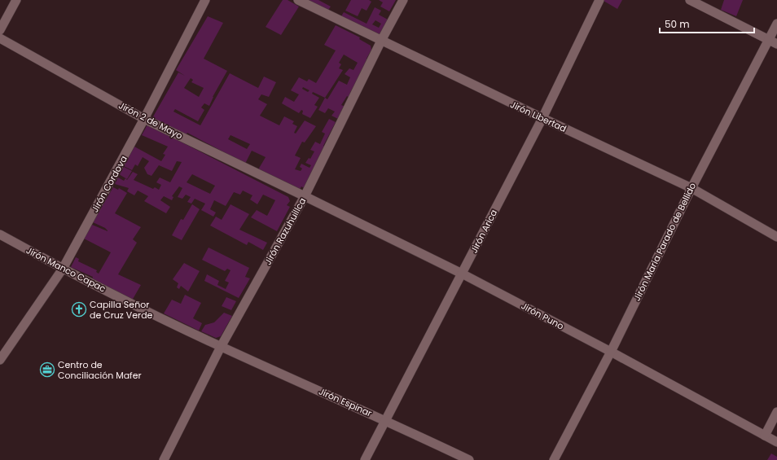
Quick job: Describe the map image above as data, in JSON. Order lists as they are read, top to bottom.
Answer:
{
  "streets": {
    "street": [
      "Jirón Libertad",
      "Jirón 2 de Mayo",
      "Jirón Cordova",
      "Jirón Razuhuillca",
      "Jirón Arica",
      "Jirón María Parado de Bellido",
      "Jirón Manco Capac",
      "Jirón Puno",
      "Jirón Espinar"
    ]
  },
  "crossings": [
    ["Jirón Libertad", "Jirón Razuhuillca"],
    ["Jirón Libertad", "Jirón Arica"],
    ["Jirón Libertad", "Jirón María Parado de Bellido"],
    ["Jirón 2 de Mayo", "Jirón Cordova"],
    ["Jirón 2 de Mayo", "Jirón Razuhuillca"],
    ["Jirón 2 de Mayo", "Jirón Puno"],
    ["Jirón Cordova", "Jirón Manco Capac"],
    ["Jirón Razuhuillca", "Jirón Manco Capac"],
    ["Jirón Razuhuillca", "Jirón Puno"],
    ["Jirón Razuhuillca", "Jirón Espinar"],
    ["Jirón Arica", "Jirón Puno"],
    ["Jirón Arica", "Jirón Espinar"],
    ["Jirón María Parado de Bellido", "Jirón Puno"],
    ["Jirón Manco Capac", "Jirón Espinar"]
  ],
  "places": {
    "church": ["Capilla Señor de Cruz Verde"],
    "office": ["Centro de Conciliación Mafer"]
  },
  "scale_bar": "50 m"
}
